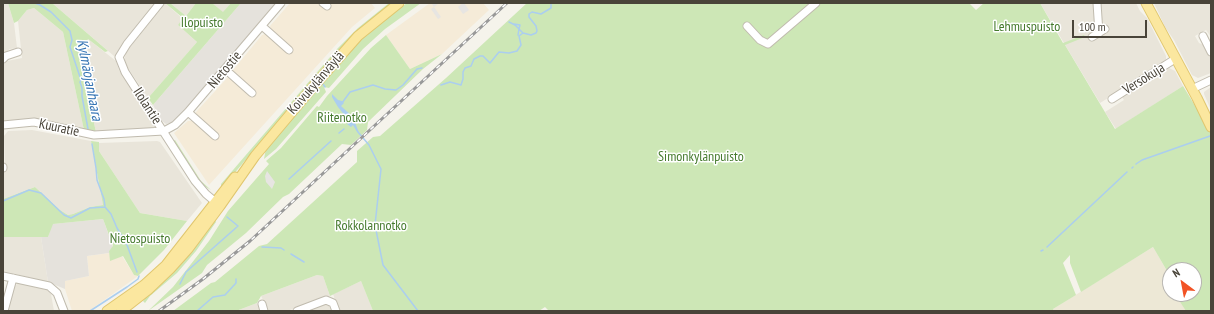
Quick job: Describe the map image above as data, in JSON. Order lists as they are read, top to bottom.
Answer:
{
  "streets": {
    "main road": ["Koivukylänväylä"],
    "street": [
      "Nietostie",
      "Versokuja",
      "Ilolantie",
      "Kuuratie"
    ]
  },
  "crossings": [
    ["Nietostie", "Ilolantie"],
    ["Nietostie", "Kuuratie"],
    ["Koivukylänväylä", "Ilolantie"],
    ["Ilolantie", "Kuuratie"]
  ],
  "water": ["Kylmäojanhaara"],
  "parks": [
    "Ilopuisto",
    "Lehmuspuisto",
    "Riitenotko",
    "Simonkylänpuisto",
    "Rokkolannotko",
    "Nietospuisto"
  ],
  "scale_bar": "100 m",
  "north": "top left"
}
